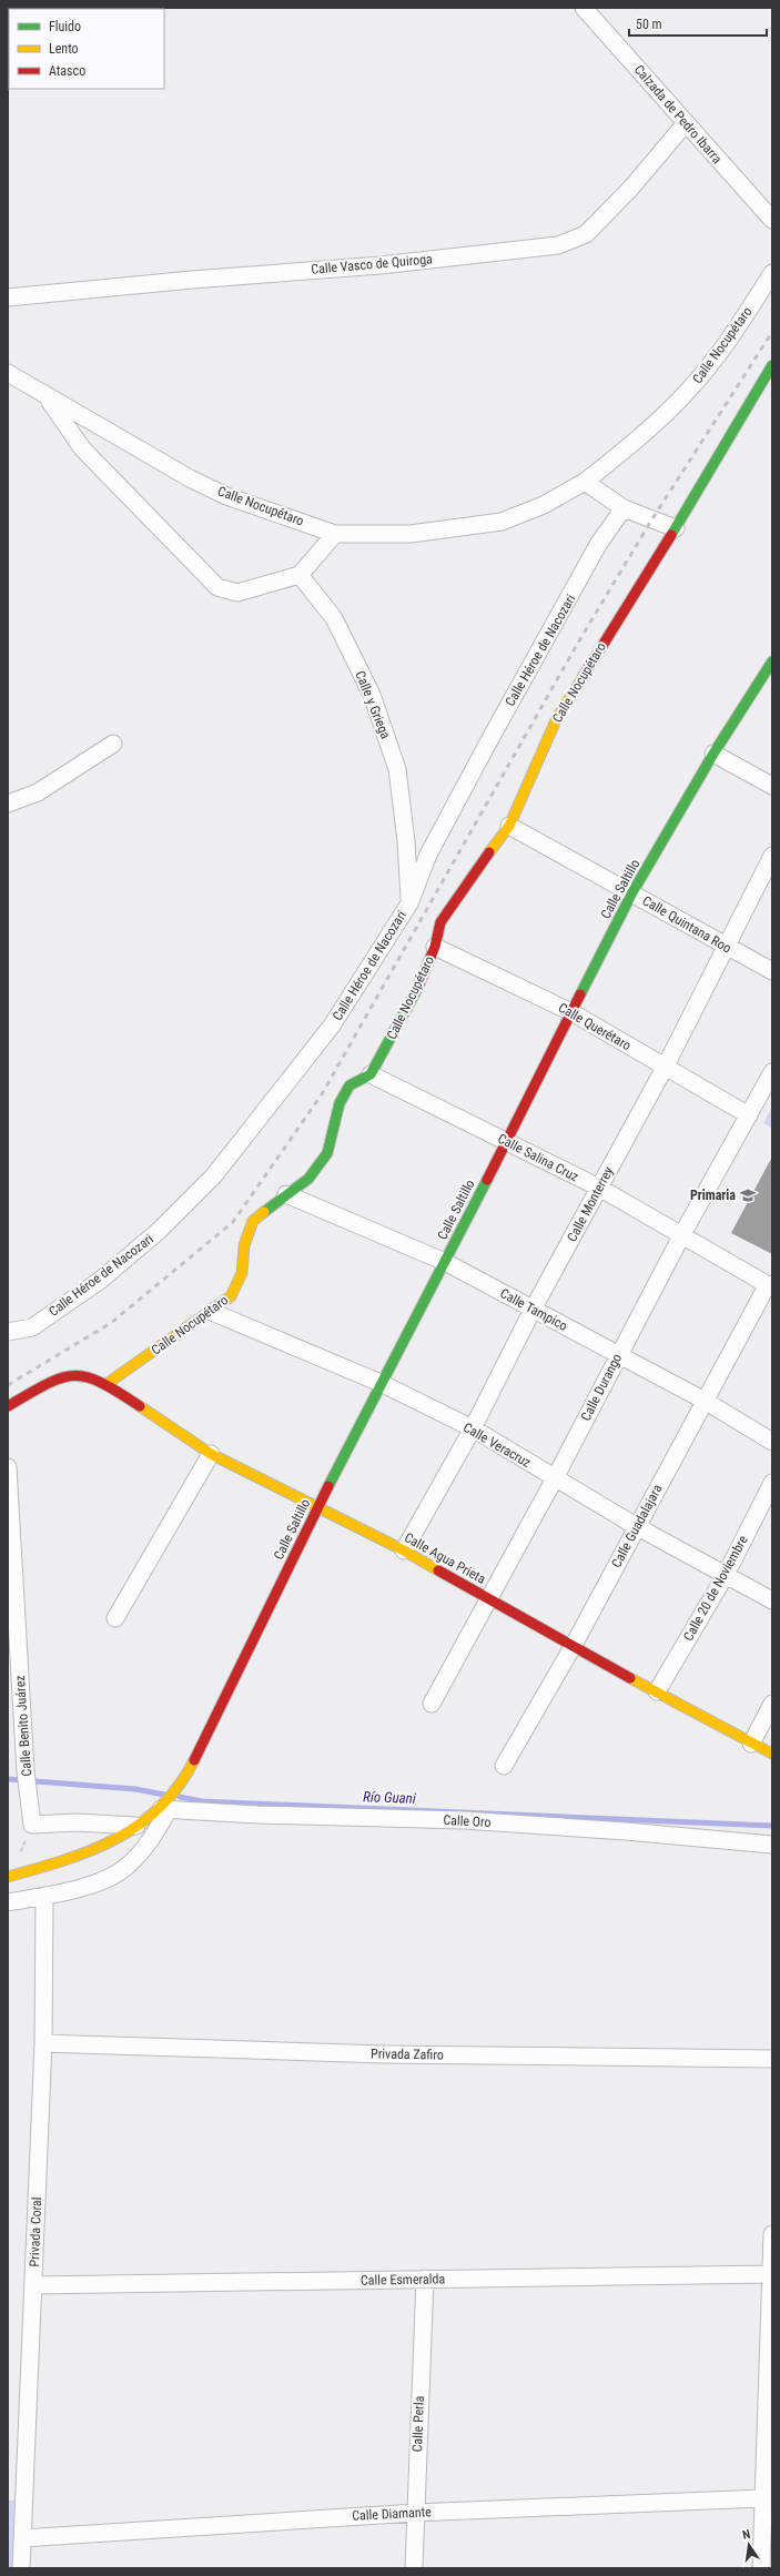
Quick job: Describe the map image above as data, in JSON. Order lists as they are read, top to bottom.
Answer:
{
  "streets": {
    "street": [
      "Calzada de Pedro Ibarra",
      "Calle Vasco de Quiroga",
      "Calle Nocupétaro",
      "Calle Héroe de Nacozari",
      "Calle y Griega",
      "Calle Saltillo",
      "Calle Quintana Roo",
      "Calle Querétaro",
      "Calle Salina Cruz",
      "Calle Monterrey",
      "Calle Tampico",
      "Calle Durango",
      "Calle Veracruz",
      "Calle Guadalajara",
      "Calle Agua Prieta",
      "Calle 20 de Noviembre",
      "Calle Benito Juárez",
      "Calle Oro",
      "Privada Zafiro",
      "Privada Coral",
      "Calle Esmeralda",
      "Calle Perla",
      "Calle Diamante"
    ]
  },
  "crossings": [
    ["Calzada de Pedro Ibarra", "Calle Vasco de Quiroga"],
    ["Calle Nocupétaro", "Calle Quintana Roo"],
    ["Calle Nocupétaro", "Calle Querétaro"],
    ["Calle Nocupétaro", "Calle Salina Cruz"],
    ["Calle Nocupétaro", "Calle Tampico"],
    ["Calle Nocupétaro", "Calle Veracruz"],
    ["Calle Nocupétaro", "Calle Agua Prieta"],
    ["Calle Héroe de Nacozari", "Calle y Griega"],
    ["Calle Saltillo", "Calle Quintana Roo"],
    ["Calle Saltillo", "Calle Querétaro"],
    ["Calle Saltillo", "Calle Salina Cruz"],
    ["Calle Saltillo", "Calle Tampico"],
    ["Calle Saltillo", "Calle Veracruz"],
    ["Calle Saltillo", "Calle Agua Prieta"],
    ["Calle Saltillo", "Calle Benito Juárez"],
    ["Calle Saltillo", "Calle Oro"],
    ["Calle Quintana Roo", "Calle Monterrey"],
    ["Calle Querétaro", "Calle Monterrey"],
    ["Calle Querétaro", "Calle Durango"],
    ["Calle Salina Cruz", "Calle Monterrey"],
    ["Calle Salina Cruz", "Calle Durango"],
    ["Calle Salina Cruz", "Calle Guadalajara"],
    ["Calle Monterrey", "Calle Tampico"],
    ["Calle Monterrey", "Calle Veracruz"],
    ["Calle Monterrey", "Calle Agua Prieta"],
    ["Calle Tampico", "Calle Durango"],
    ["Calle Tampico", "Calle Guadalajara"],
    ["Calle Durango", "Calle Veracruz"],
    ["Calle Durango", "Calle Agua Prieta"],
    ["Calle Veracruz", "Calle Guadalajara"],
    ["Calle Veracruz", "Calle 20 de Noviembre"],
    ["Calle Guadalajara", "Calle Agua Prieta"],
    ["Calle Agua Prieta", "Calle 20 de Noviembre"],
    ["Privada Zafiro", "Privada Coral"],
    ["Privada Coral", "Calle Esmeralda"],
    ["Privada Coral", "Calle Diamante"],
    ["Calle Esmeralda", "Calle Perla"],
    ["Calle Perla", "Calle Diamante"]
  ],
  "water": ["Río Guani"],
  "places": {
    "school or university": ["Primaria"]
  },
  "legend": ["Fluido", "Lento", "Atasco"],
  "scale_bar": "50 m",
  "north": "top"
}
